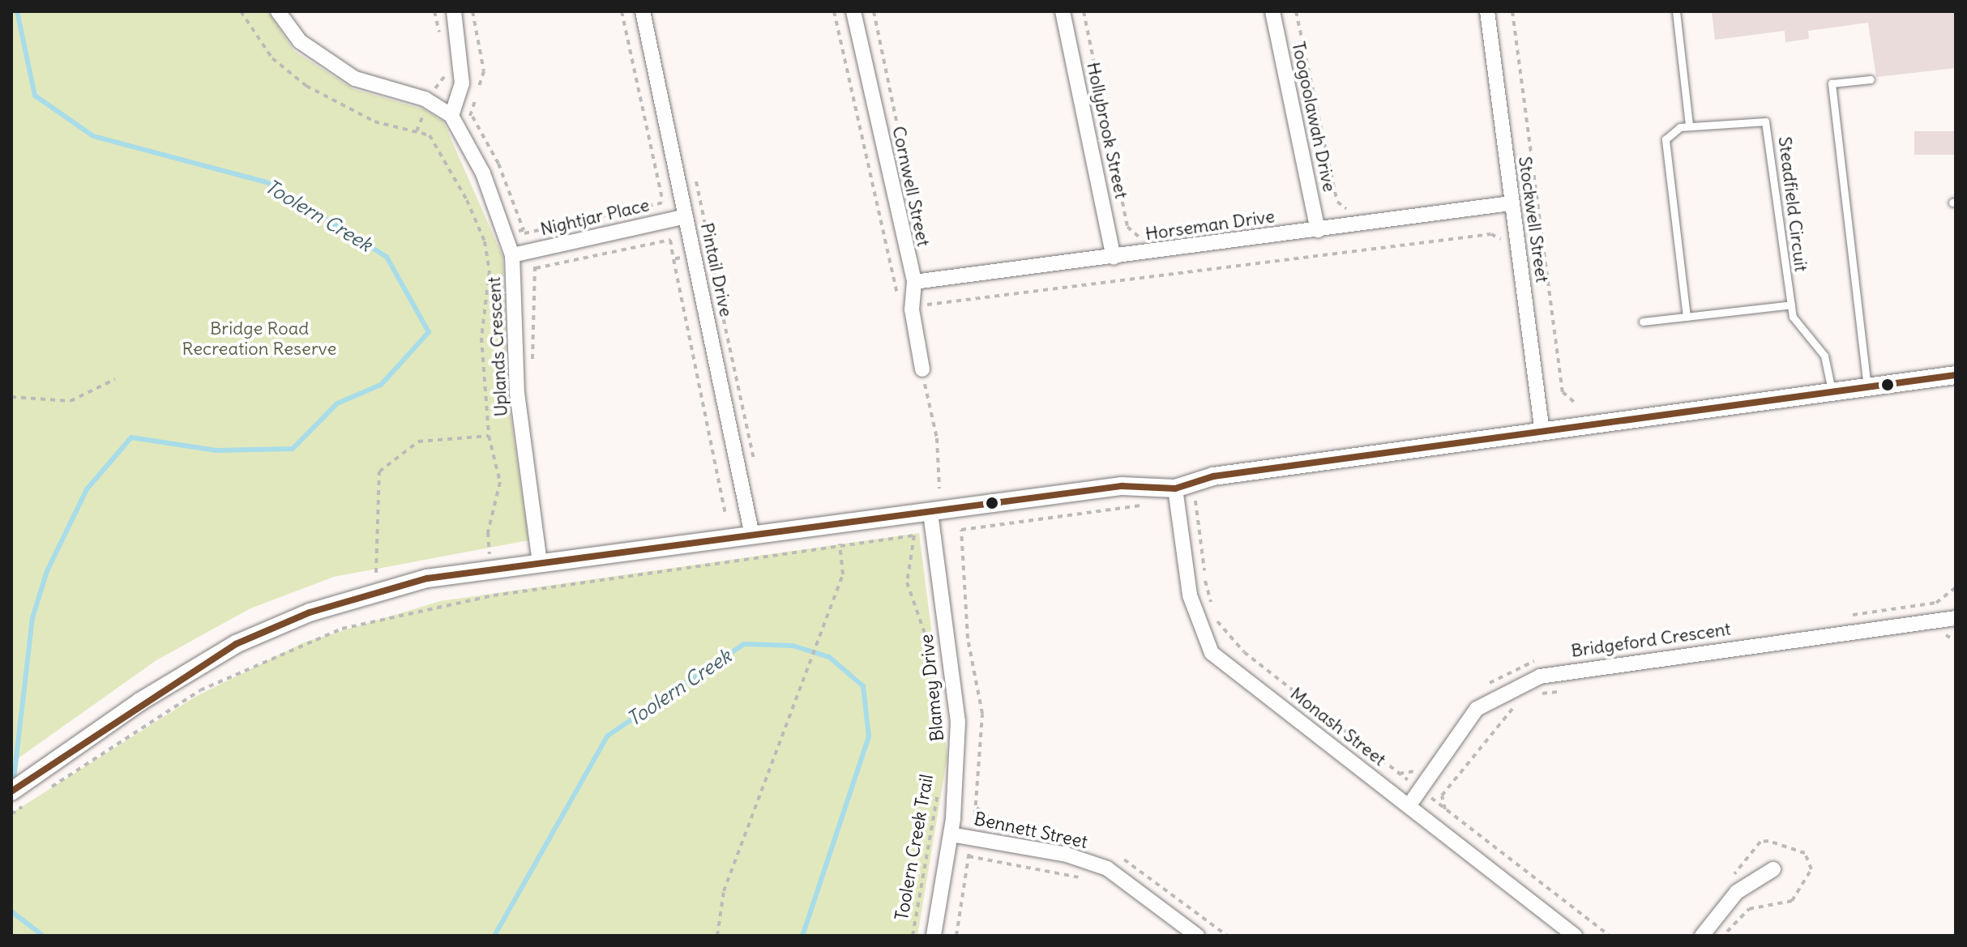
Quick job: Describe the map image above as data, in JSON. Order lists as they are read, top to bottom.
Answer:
{
  "streets": {
    "street": [
      "Toogoolawah Drive",
      "Hollybrook Street",
      "Cornwell Street",
      "Nightjar Place",
      "Stockwell Street",
      "Horseman Drive",
      "Pintail Drive",
      "Uplands Crescent",
      "Bridgeford Crescent",
      "Blamey Drive",
      "Monash Street",
      "Bennett Street"
    ],
    "lane": ["Steadfield Circuit"],
    "path": ["Toolern Creek Trail"]
  },
  "crossings": [
    ["Toogoolawah Drive", "Horseman Drive"],
    ["Hollybrook Street", "Horseman Drive"],
    ["Cornwell Street", "Horseman Drive"],
    ["Nightjar Place", "Pintail Drive"],
    ["Nightjar Place", "Uplands Crescent"],
    ["Stockwell Street", "Horseman Drive"],
    ["Bridgeford Crescent", "Monash Street"],
    ["Blamey Drive", "Bennett Street"]
  ],
  "water": ["Toolern Creek"],
  "parks": ["Bridge Road Recreation Reserve"]
}
